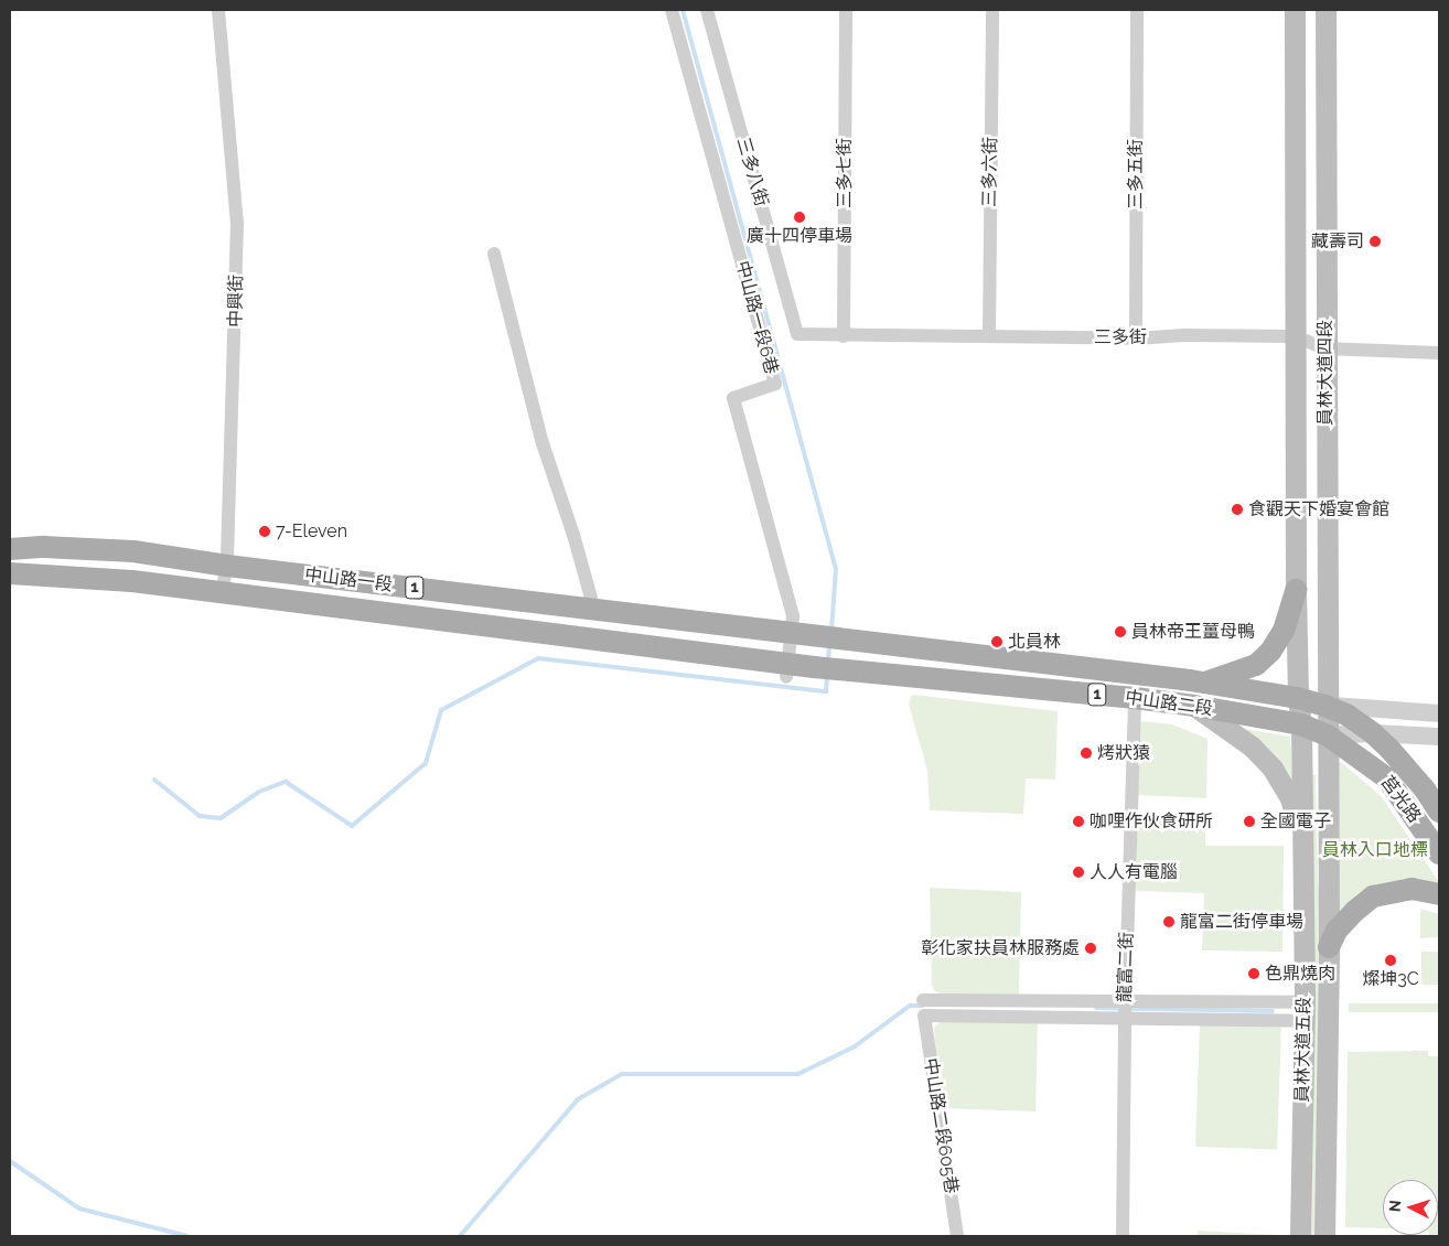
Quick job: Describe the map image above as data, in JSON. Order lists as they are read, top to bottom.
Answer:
{
  "streets": {
    "main road": [
      "員林大道四段",
      "中山路一段",
      "1",
      "中山路二段",
      "莒光路",
      "員林大道五段"
    ],
    "street": [
      "三多八街",
      "三多六街",
      "三多七街",
      "三多五街",
      "中興街",
      "中山路一段6巷",
      "三多街",
      "龍富二街",
      "中山路二段605巷"
    ]
  },
  "crossings": [
    ["三多八街", "三多街"],
    ["三多六街", "三多街"],
    ["三多七街", "三多街"],
    ["三多五街", "三多街"],
    ["中興街", "中山路一段"],
    ["中山路一段6巷", "中山路一段"],
    ["三多街", "員林大道四段"],
    ["員林大道四段", "中山路二段"],
    ["員林大道四段", "莒光路"],
    ["員林大道四段", "員林大道五段"],
    ["中山路一段", "中山路二段"],
    ["中山路二段", "莒光路"],
    ["中山路二段", "龍富二街"],
    ["中山路二段", "員林大道五段"],
    ["莒光路", "員林大道五段"],
    ["龍富二街", "中山路二段605巷"]
  ],
  "parks": ["員林入口地標"],
  "places": [
    "廣十四停車場",
    "藏壽司",
    "食觀天下婚宴會館",
    "7-Eleven",
    "員林帝王薑母鴨",
    "北員林",
    "烤狀猿",
    "咖哩作伙食研所",
    "全國電子",
    "人人有電腦",
    "龍富二街停車場",
    "彰化家扶員林服務處",
    "燦坤3C",
    "色鼎燒肉"
  ],
  "north": "left"
}
